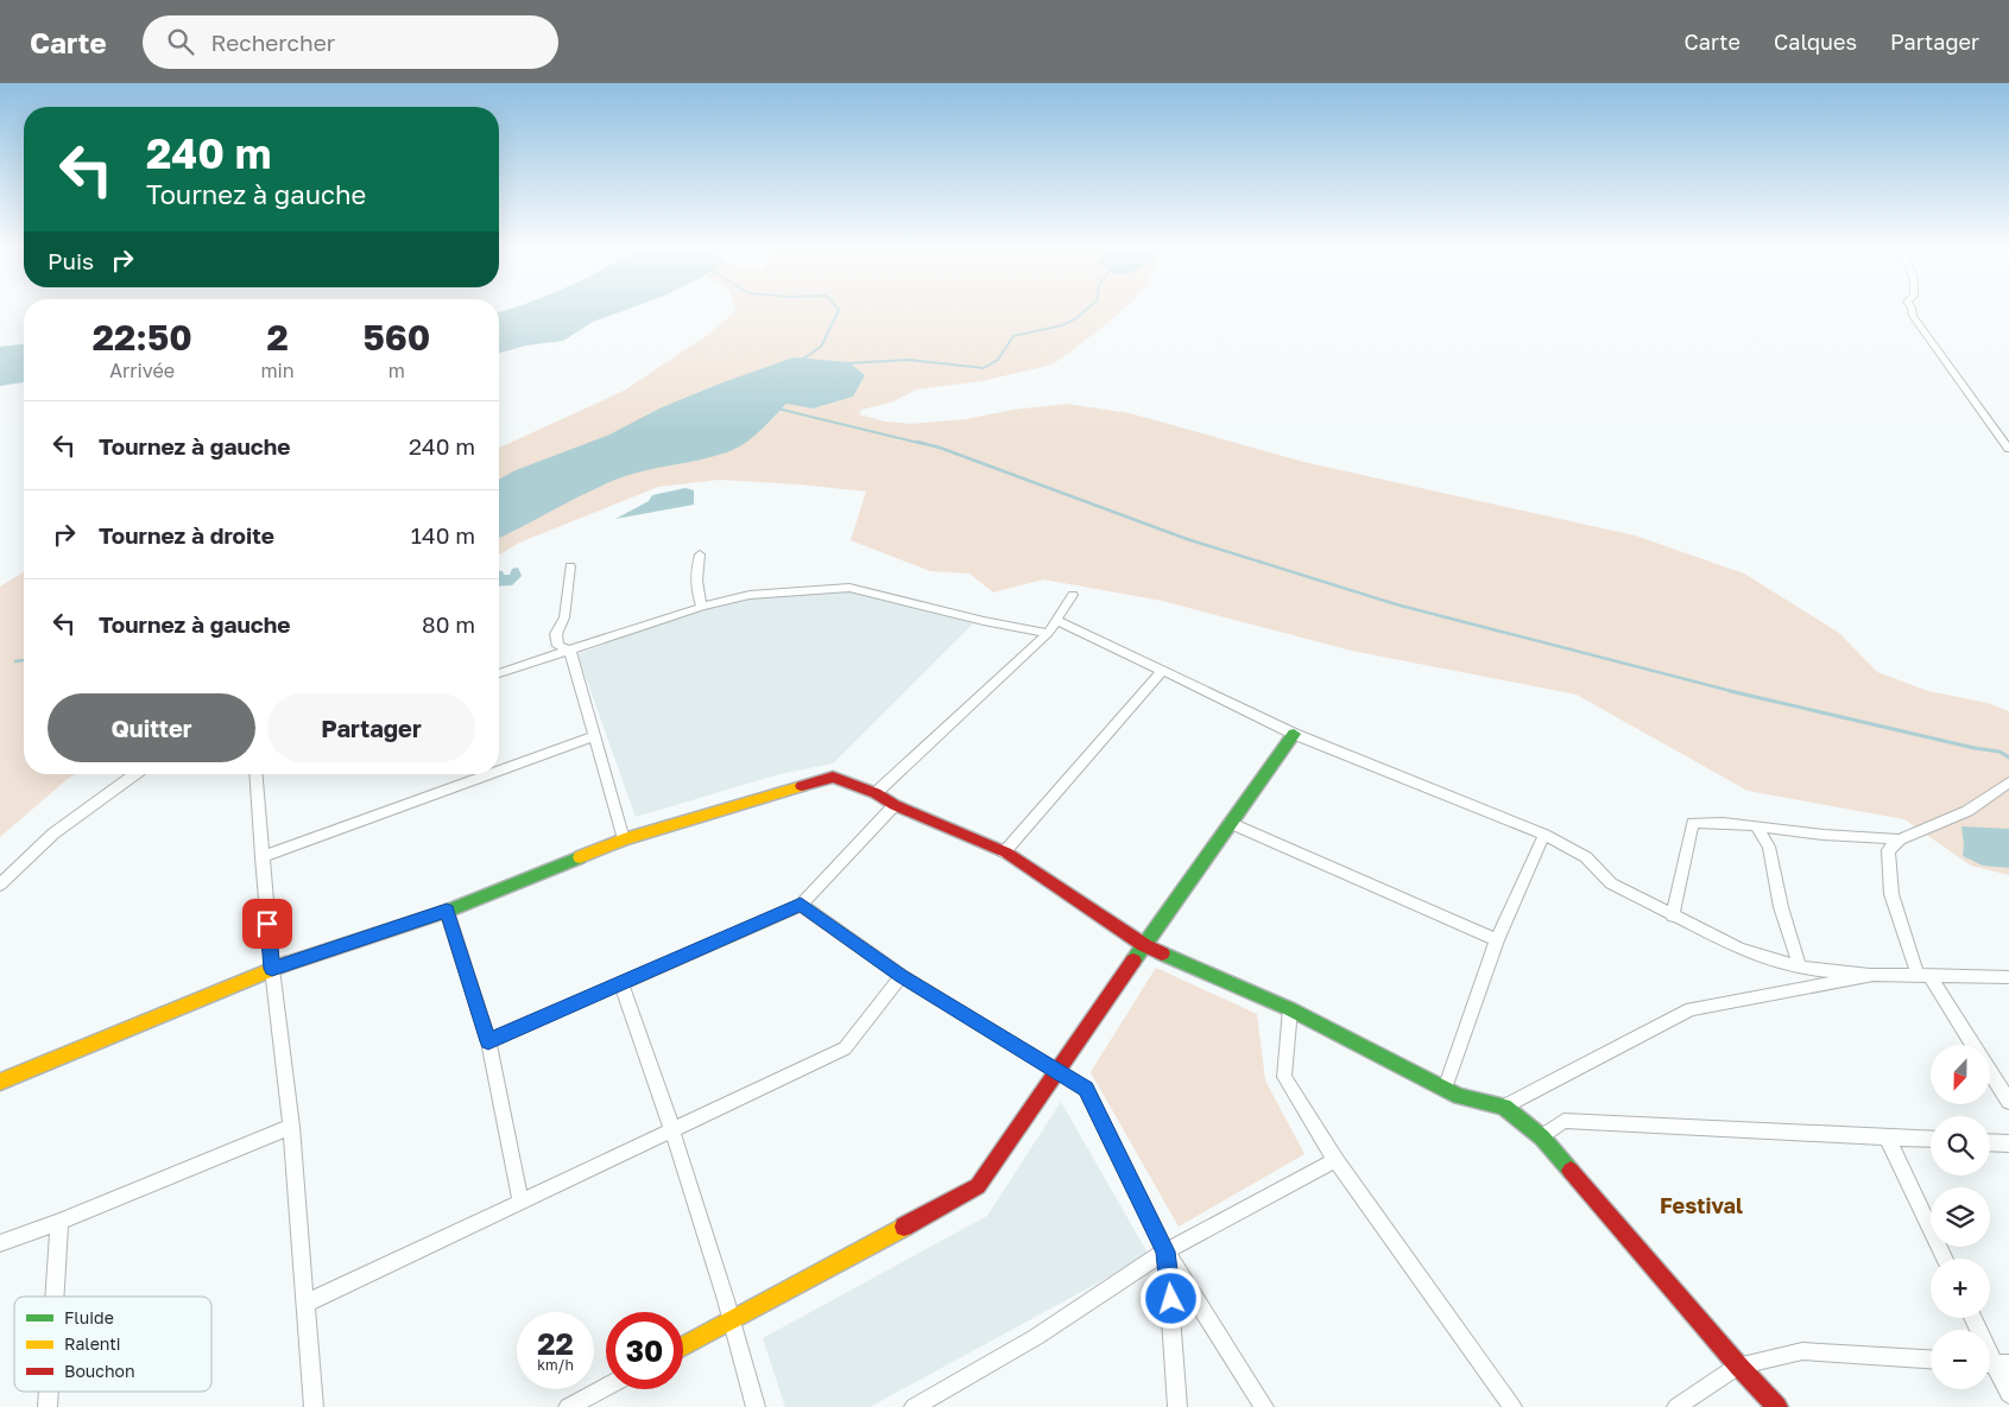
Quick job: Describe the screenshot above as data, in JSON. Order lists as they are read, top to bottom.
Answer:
{
  "districts": ["Festival"],
  "legend": ["Fluide", "Ralenti", "Bouchon"],
  "north": "bottom",
  "page": {
    "header": "Carte",
    "search": "Rechercher",
    "nav": ["Carte", "Calques", "Partager"],
    "turn": ["240 m", "Tournez à gauche"],
    "then": "Puis",
    "eta": [
      "22:50",
      "Arrivée",
      "2",
      "min",
      "560",
      "m"
    ],
    "list": [
      {
        "name": "Tournez à gauche",
        "value": "240 m"
      },
      {
        "name": "Tournez à droite",
        "value": "140 m"
      },
      {
        "name": "Tournez à gauche",
        "value": "80 m"
      }
    ],
    "buttons": ["Quitter", "Partager"],
    "map_buttons": ["+", "−"],
    "speed": "22 km/h",
    "limit": "30"
  }
}
